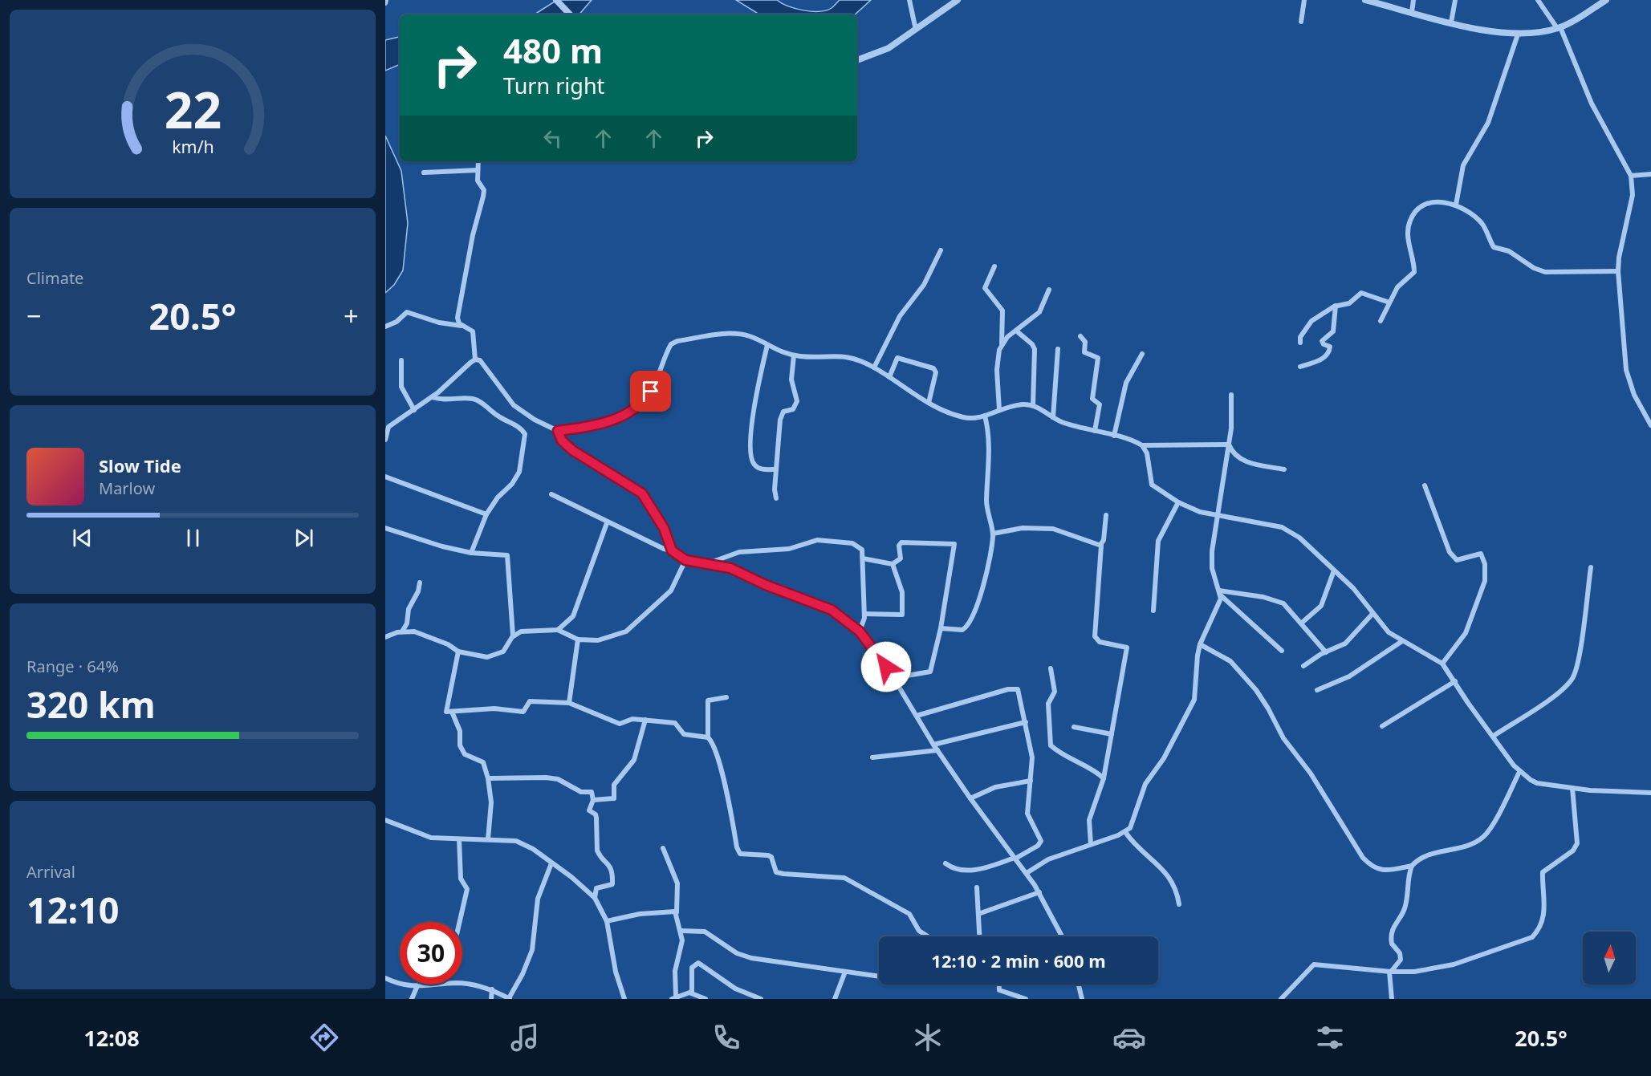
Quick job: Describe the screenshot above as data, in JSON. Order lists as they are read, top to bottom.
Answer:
{
  "north": "top",
  "page": {
    "turn": ["480 m", "Turn right"],
    "tile": [
      "Climate",
      ["Range · 64%", "320 km"],
      ["Arrival", "12:10"]
    ],
    "heat": ["−", "20.5°", "+"],
    "song": ["Slow Tide", "Marlow"],
    "limit": "30",
    "trip": "12:10 · 2 min · 600 m",
    "tabs": ["12:08", "20.5°"],
    "gauge": ["22", "km/h"]
  }
}
